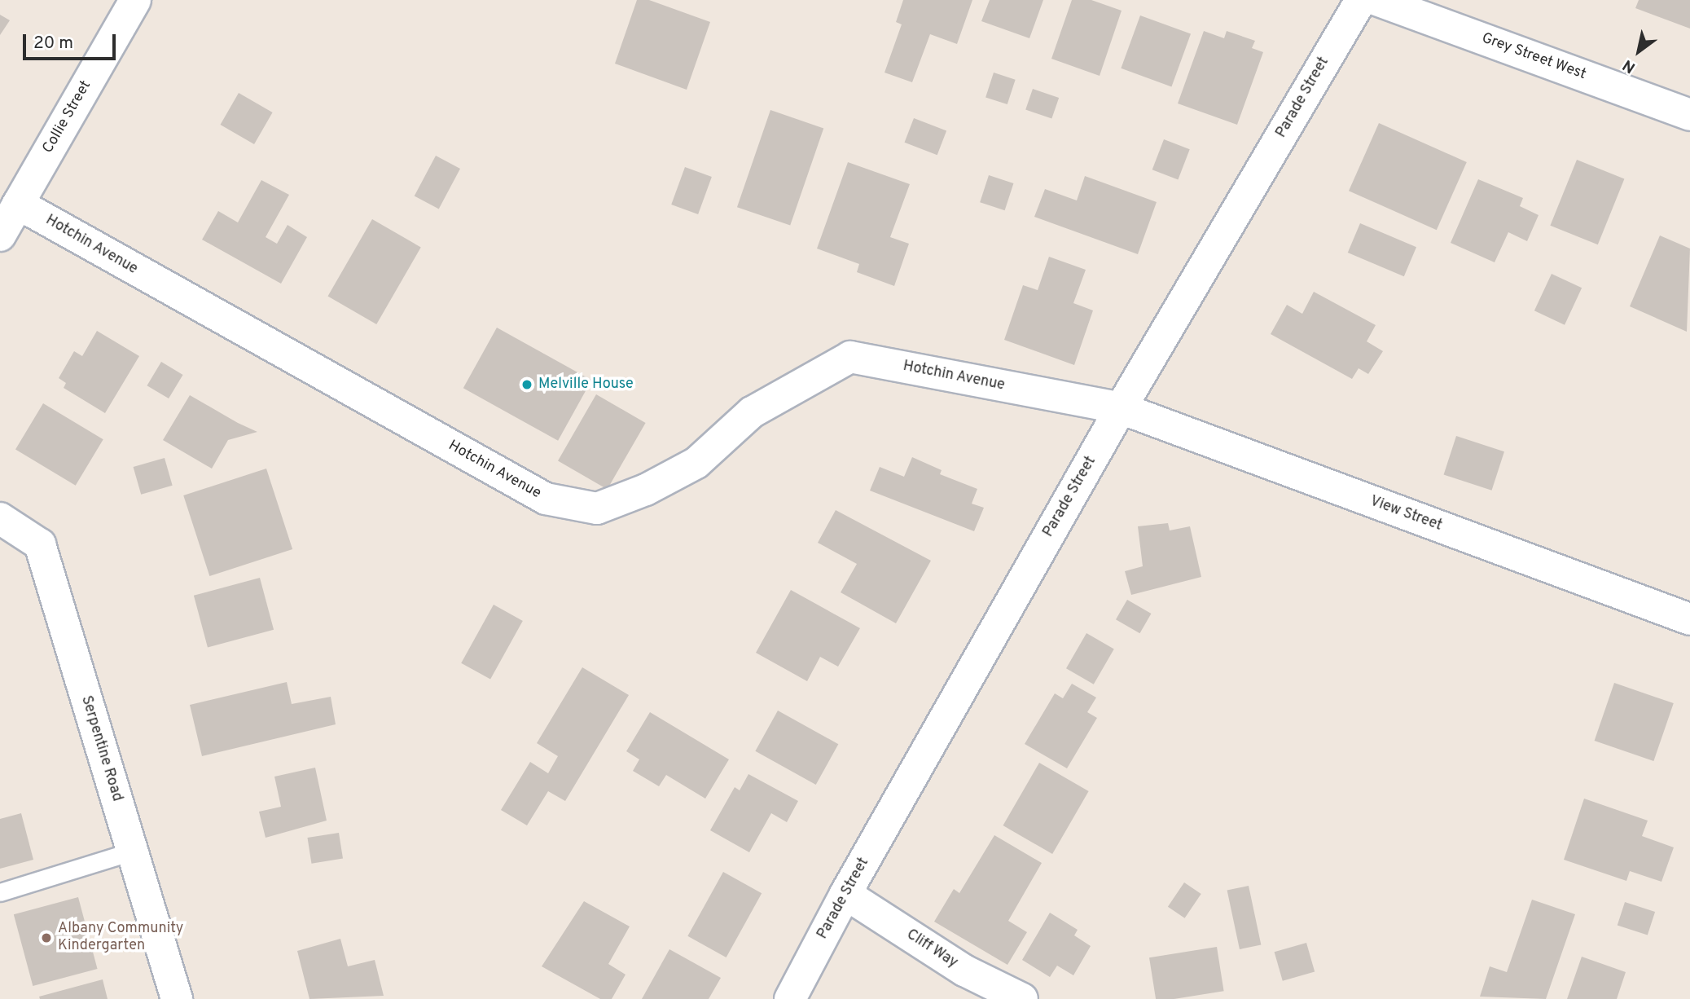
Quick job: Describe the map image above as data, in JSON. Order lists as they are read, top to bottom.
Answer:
{
  "streets": {
    "street": [
      "Grey Street West",
      "Parade Street",
      "Collie Street",
      "Hotchin Avenue",
      "View Street",
      "Serpentine Road",
      "Cliff Way"
    ]
  },
  "crossings": [
    ["Parade Street", "Hotchin Avenue"],
    ["Parade Street", "View Street"],
    ["Parade Street", "Cliff Way"],
    ["Collie Street", "Hotchin Avenue"],
    ["Hotchin Avenue", "View Street"]
  ],
  "places": ["Melville House", "Albany Community Kindergarten"],
  "scale_bar": "20 m",
  "north": "bottom left"
}
